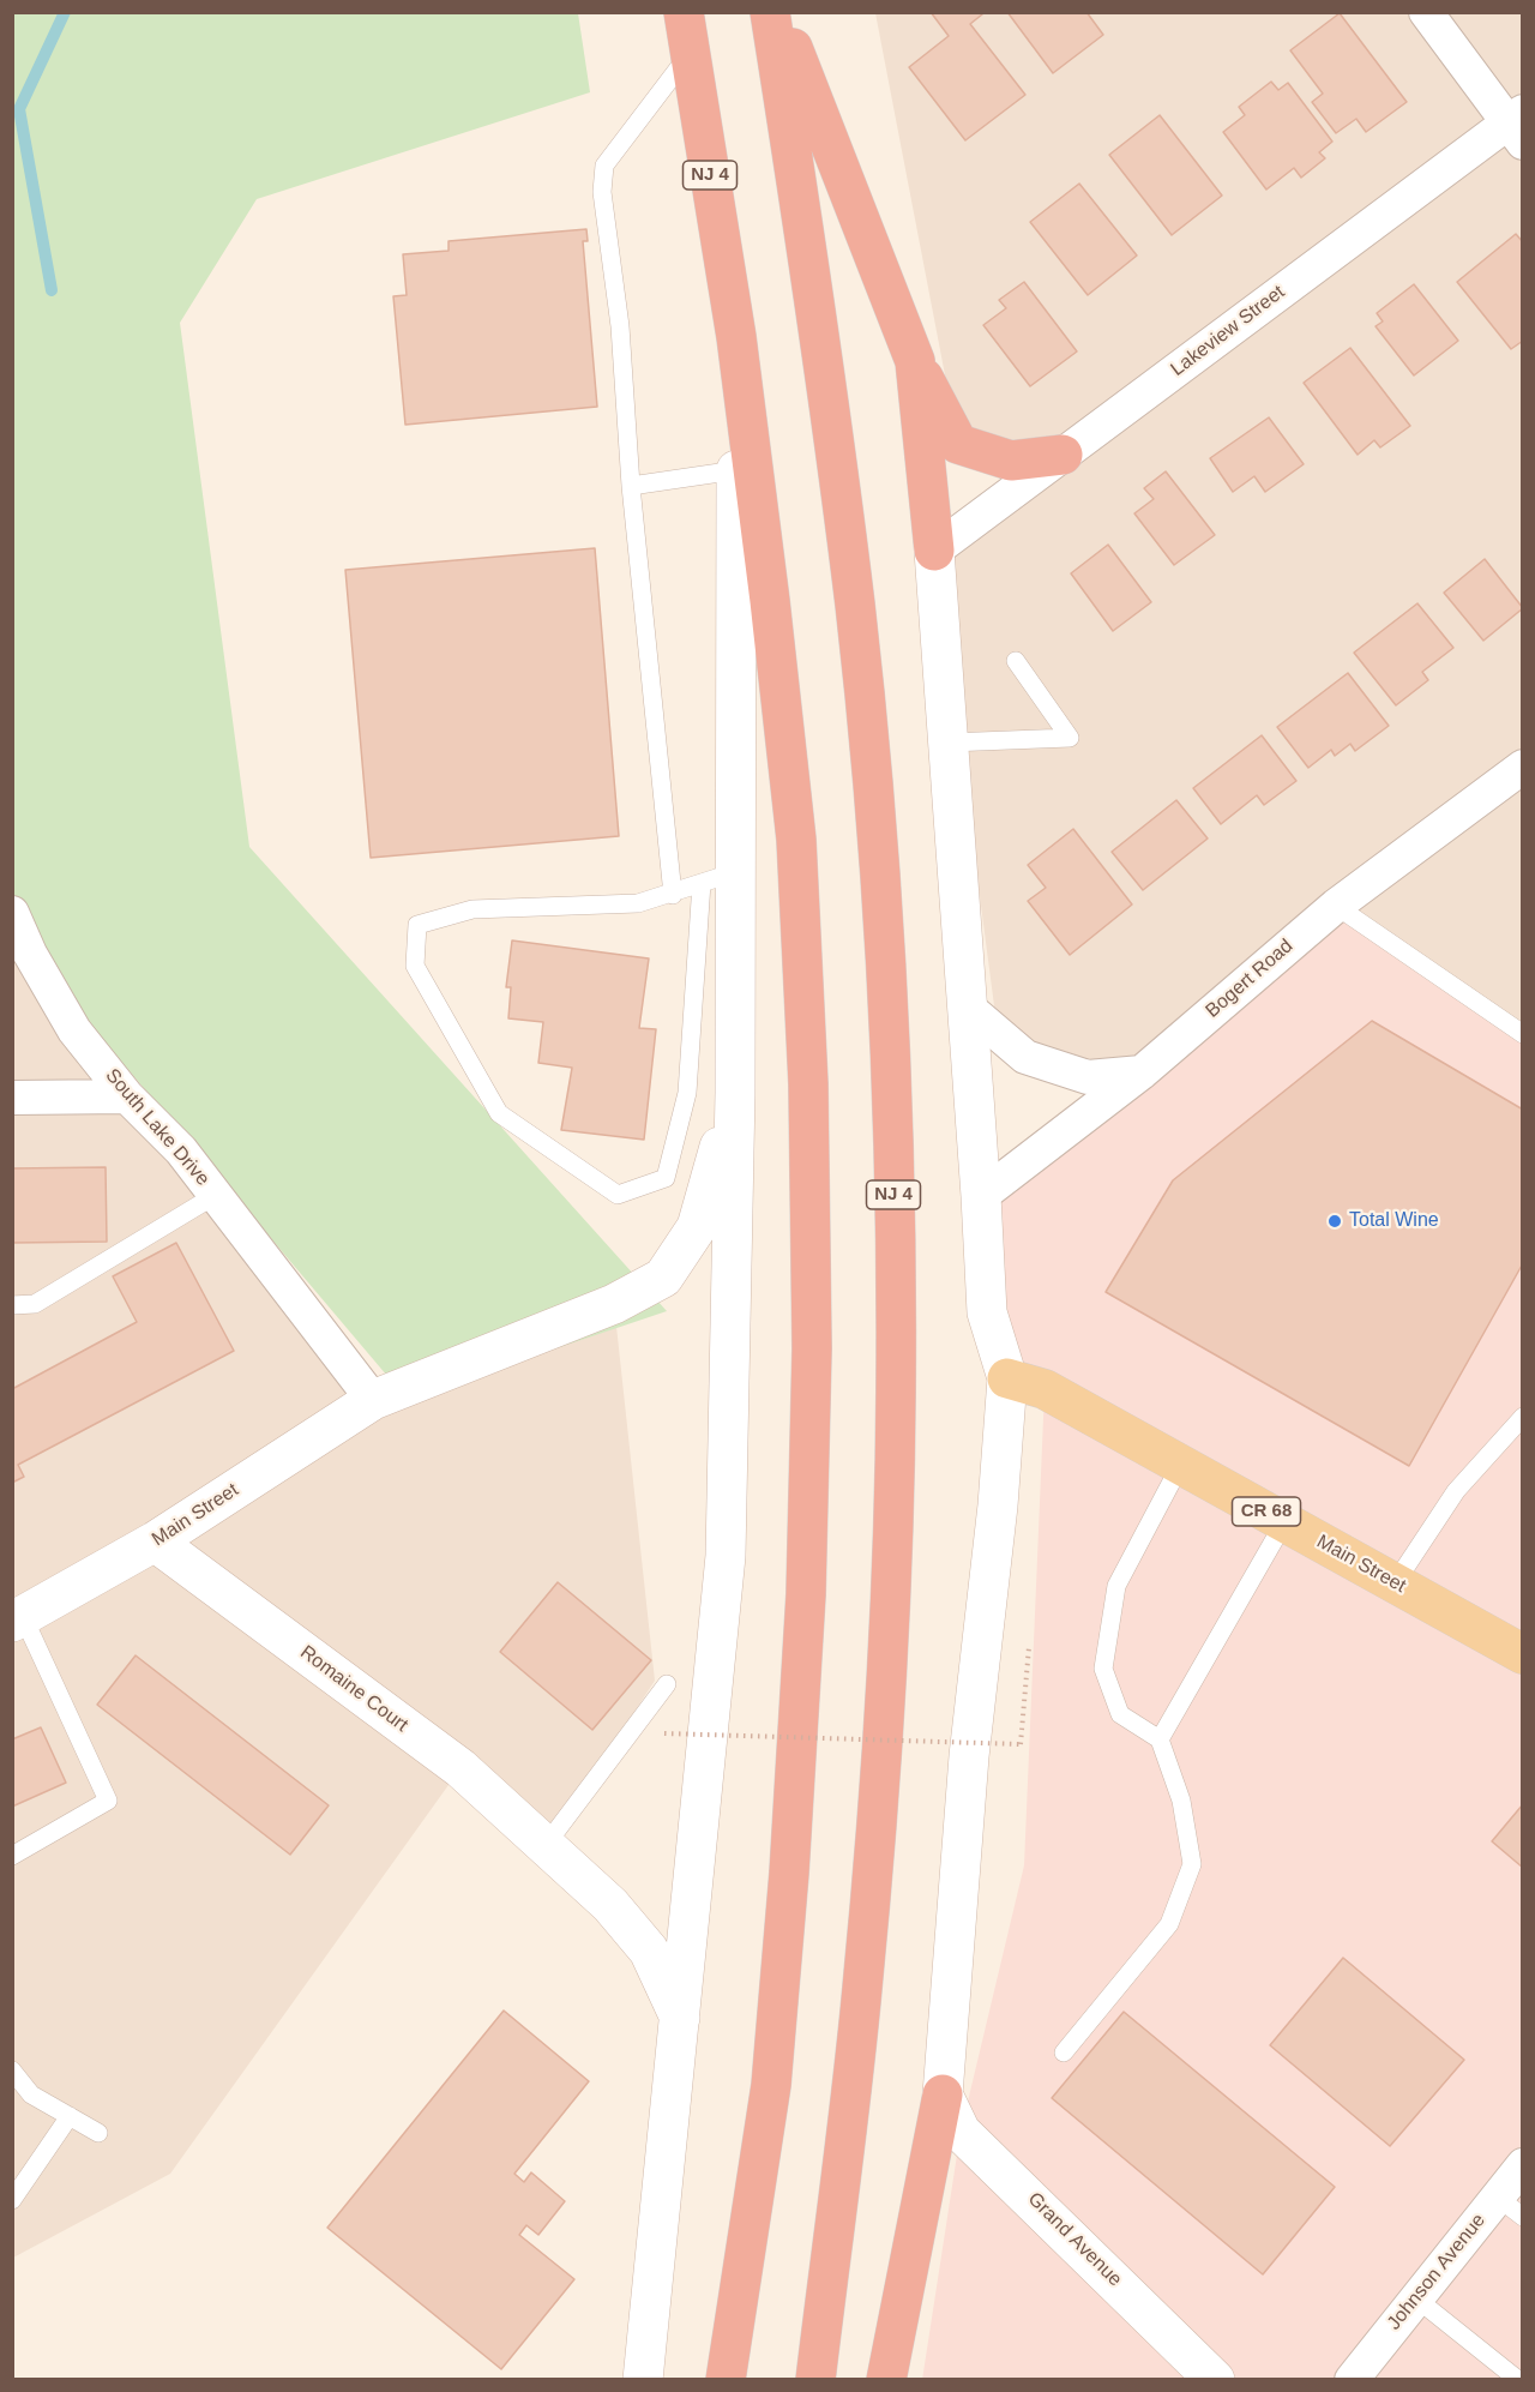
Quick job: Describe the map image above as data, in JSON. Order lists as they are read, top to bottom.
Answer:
{
  "streets": {
    "highway": ["NJ 4"],
    "main road": ["CR 68", "Main Street"],
    "street": [
      "Lakeview Street",
      "Bogert Road",
      "South Lake Drive",
      "Romaine Court",
      "Grand Avenue",
      "Johnson Avenue"
    ]
  },
  "crossings": [
    ["South Lake Drive", "Main Street"],
    ["Main Street", "Romaine Court"]
  ],
  "places": ["Total Wine"]
}
